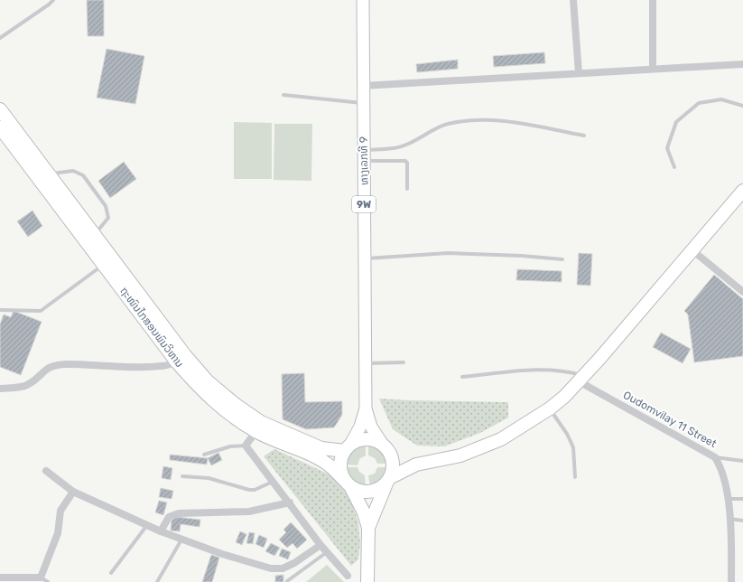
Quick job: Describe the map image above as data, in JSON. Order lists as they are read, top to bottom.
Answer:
{
  "streets": {
    "highway": ["ຖະໜົນໄກສອນພົມວິຫານ"],
    "main road": ["ທາງເລກທີ 9", "9W"],
    "street": ["Oudomvilay 11 Street"]
  },
  "crossings": [
    ["ທາງເລກທີ 9", "ຖະໜົນໄກສອນພົມວິຫານ"]
  ]
}
